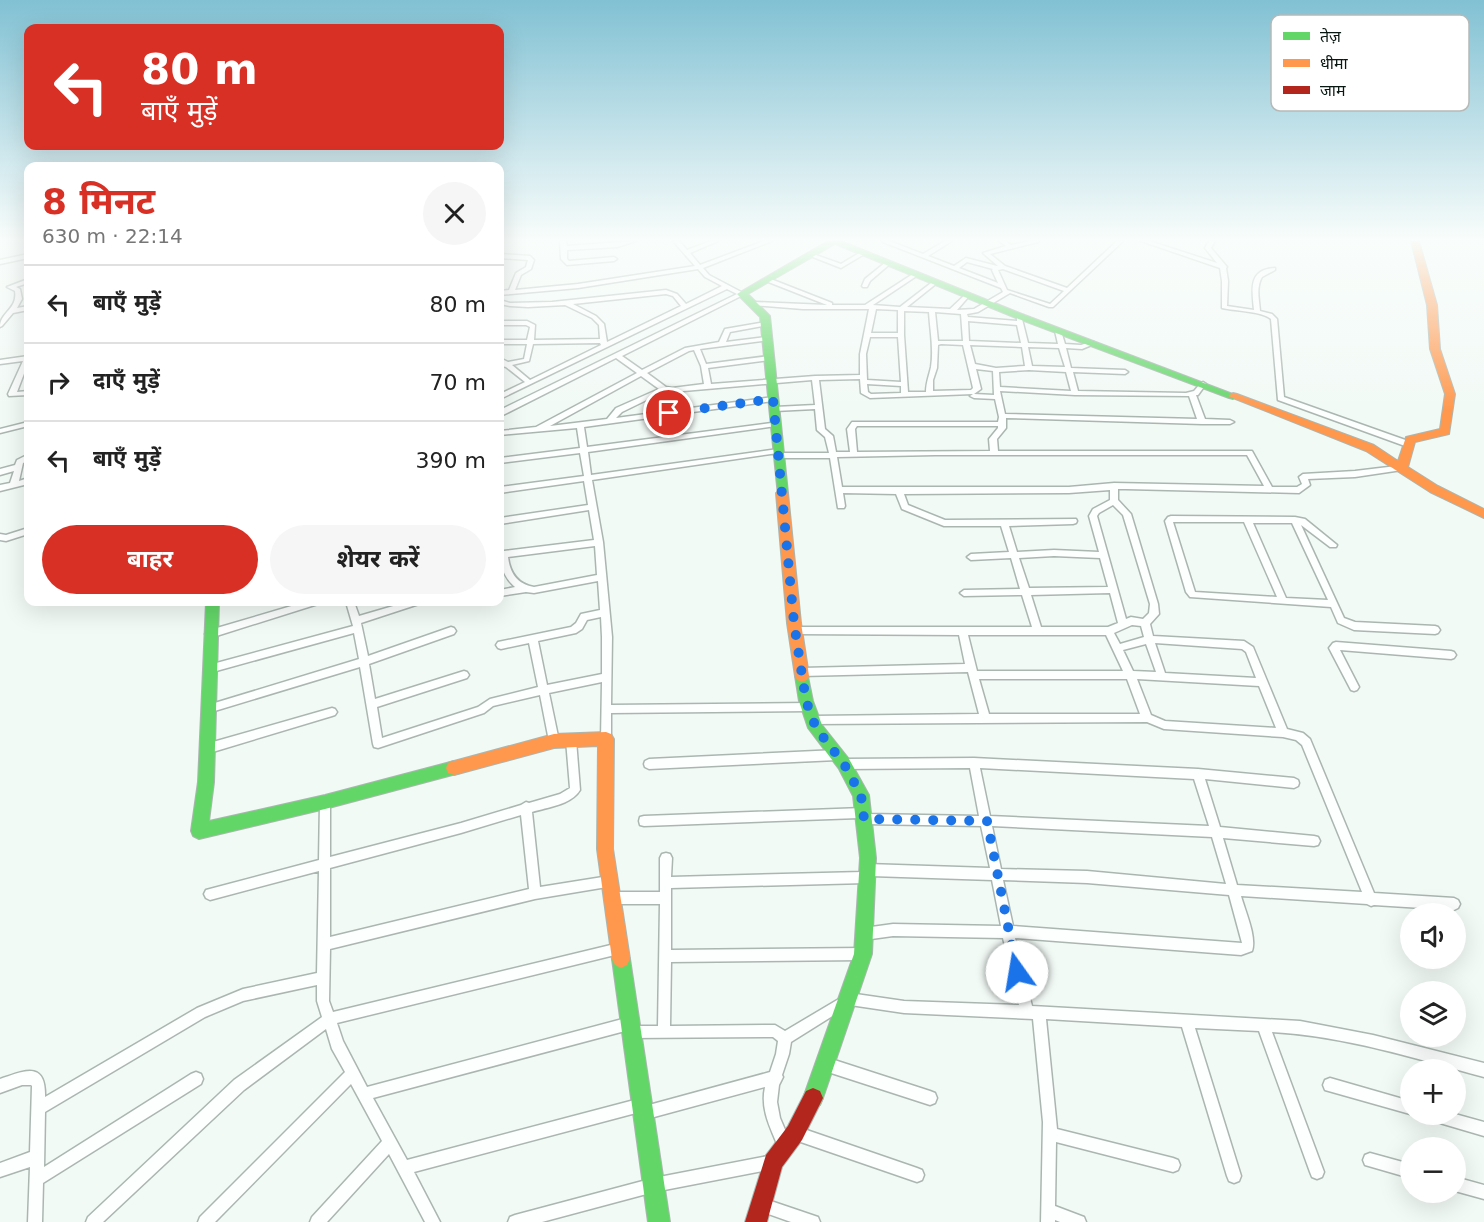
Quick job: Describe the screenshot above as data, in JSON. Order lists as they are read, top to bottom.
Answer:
{
  "legend": ["तेज़", "धीमा", "जाम"],
  "page": {
    "turn": ["80 m", "बाएँ मुड़ें"],
    "heading": ["8 मिनट", "630 m · 22:14"],
    "list": [
      {
        "name": "बाएँ मुड़ें",
        "value": "80 m"
      },
      {
        "name": "दाएँ मुड़ें",
        "value": "70 m"
      },
      {
        "name": "बाएँ मुड़ें",
        "value": "390 m"
      }
    ],
    "buttons": ["बाहर", "शेयर करें"],
    "map_buttons": ["+", "−"]
  }
}
